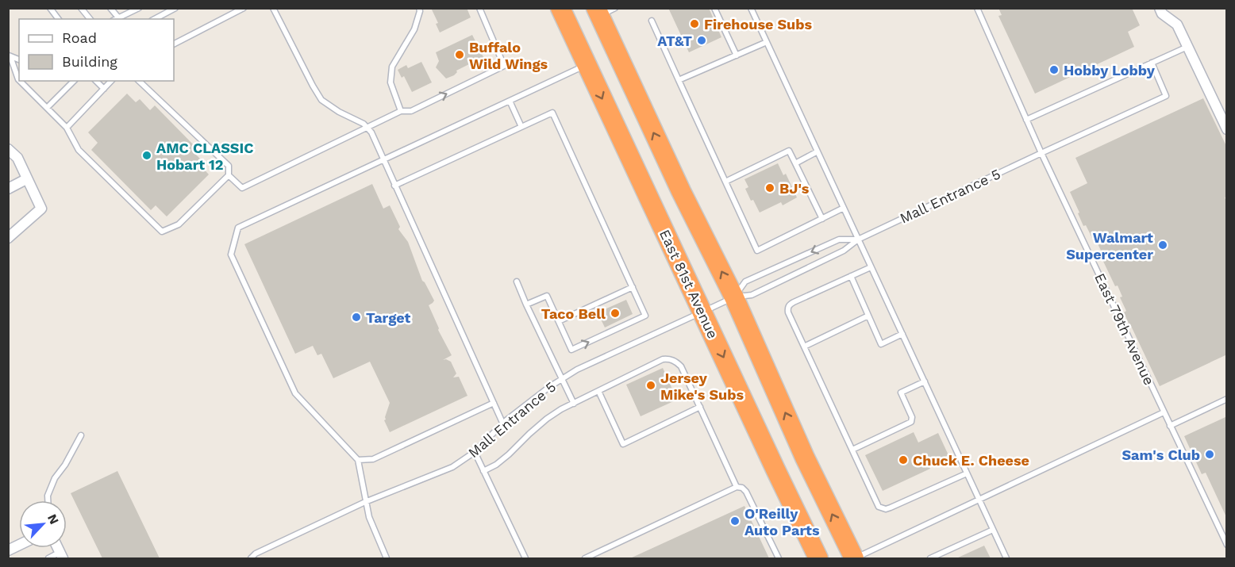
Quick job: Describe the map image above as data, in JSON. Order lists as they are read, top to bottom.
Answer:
{
  "streets": {
    "highway": ["East 81st Avenue"],
    "lane": ["Mall Entrance 5", "East 79th Avenue"]
  },
  "crossings": [
    ["Mall Entrance 5", "East 81st Avenue"],
    ["Mall Entrance 5", "East 79th Avenue"]
  ],
  "places": [
    "Firehouse Subs",
    "AT&T",
    "Buffalo Wild Wings",
    "Hobby Lobby",
    "AMC CLASSIC Hobart 12",
    "BJ's",
    "Walmart Supercenter",
    "Taco Bell",
    "Target",
    "Jersey Mike's Subs",
    "Sam's Club",
    "Chuck E. Cheese",
    "O'Reilly Auto Parts"
  ],
  "legend": ["Road", "Building"],
  "north": "top right"
}
